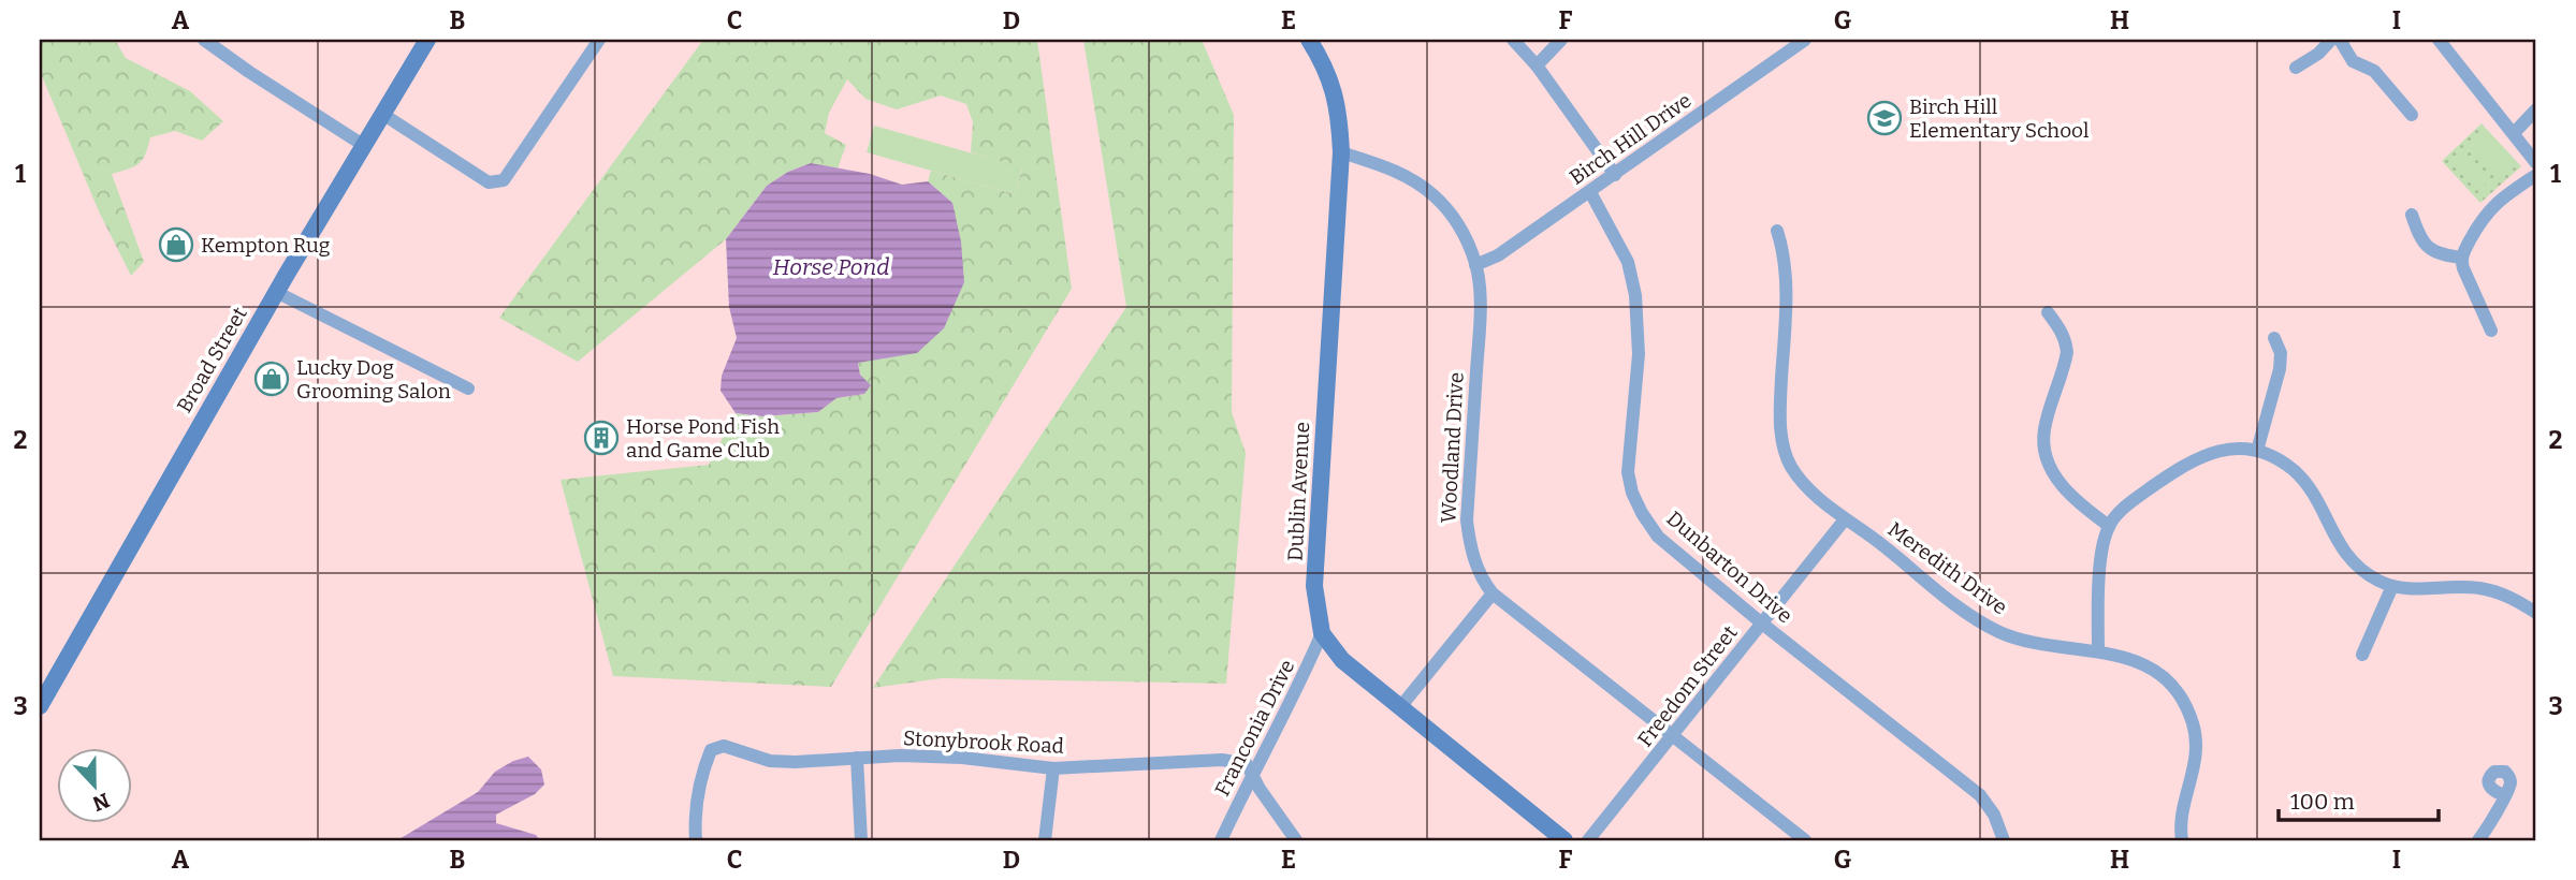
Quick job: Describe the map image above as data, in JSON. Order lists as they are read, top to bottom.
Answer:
{
  "streets": {
    "street": [
      "Birch Hill Drive",
      "Broad Street",
      "Woodland Drive",
      "Dublin Avenue",
      "Dunbarton Drive",
      "Meredith Drive",
      "Freedom Street",
      "Franconia Drive",
      "Stonybrook Road"
    ]
  },
  "crossings": [
    ["Birch Hill Drive", "Woodland Drive"],
    ["Birch Hill Drive", "Dunbarton Drive"],
    ["Woodland Drive", "Dublin Avenue"],
    ["Woodland Drive", "Freedom Street"],
    ["Dublin Avenue", "Franconia Drive"],
    ["Dunbarton Drive", "Freedom Street"],
    ["Meredith Drive", "Freedom Street"],
    ["Franconia Drive", "Stonybrook Road"]
  ],
  "water": ["Horse Pond"],
  "places": {
    "school or university": ["Birch Hill Elementary School"],
    "shop": ["Kempton Rug", "Lucky Dog Grooming Salon"],
    "building": ["Horse Pond Fish and Game Club"]
  },
  "scale_bar": "100 m",
  "north": "bottom",
  "grid": {
    "columns": [
      "A",
      "B",
      "C",
      "D",
      "E",
      "F",
      "G",
      "H",
      "I"
    ],
    "rows": ["1", "2", "3"]
  }
}
